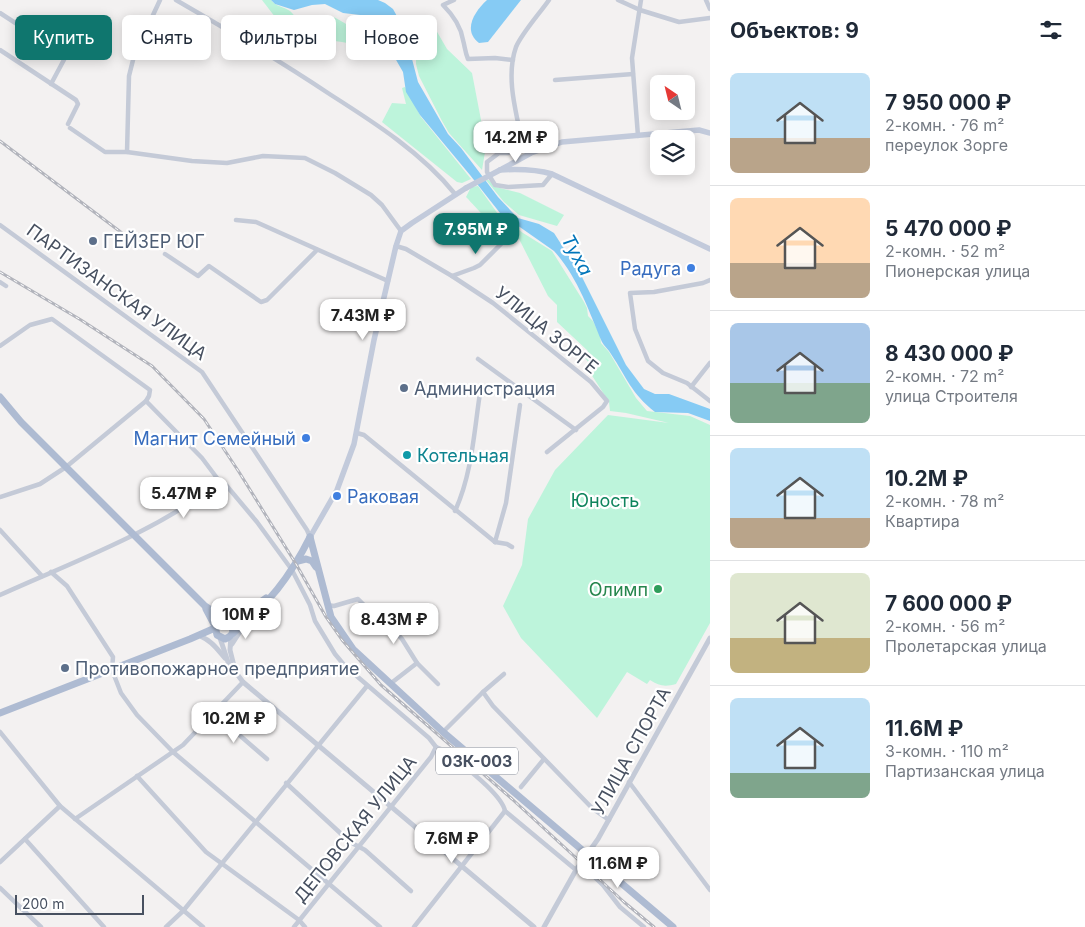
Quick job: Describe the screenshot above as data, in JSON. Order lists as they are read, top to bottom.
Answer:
{
  "streets": {
    "main road": ["03К-003"],
    "street": [
      "ПАРТИЗАНСКАЯ УЛИЦА",
      "УЛИЦА ЗОРГЕ",
      "УЛИЦА СПОРТА",
      "ДЕПОВСКАЯ УЛИЦА"
    ]
  },
  "crossings": [
    ["УЛИЦА СПОРТА", "03К-003"]
  ],
  "water": ["Туха"],
  "parks": ["Юность"],
  "places": [
    "ГЕЙЗЕР ЮГ",
    "Радуга",
    "Администрация",
    "Магнит Семейный",
    "Котельная",
    "Раковая",
    "Олимп",
    "Противопожарное предприятие"
  ],
  "scale_bar": "200 m",
  "north": "top left",
  "page": {
    "heading": "Объектов: 9",
    "chip": [
      "Купить",
      "Снять",
      "Фильтры",
      "Новое"
    ],
    "list": [
      {
        "name": "7 950 000 ₽",
        "note": "2-комн. · 76 m² · переулок Зорге"
      },
      {
        "name": "5 470 000 ₽",
        "note": "2-комн. · 52 m² · Пионерская улица"
      },
      {
        "name": "8 430 000 ₽",
        "note": "2-комн. · 72 m² · улица Строителя"
      },
      {
        "name": "10.2M ₽",
        "note": "2-комн. · 78 m² · Квартира"
      },
      {
        "name": "7 600 000 ₽",
        "note": "2-комн. · 56 m² · Пролетарская улица"
      },
      {
        "name": "11.6M ₽",
        "note": "3-комн. · 110 m² · Партизанская улица"
      }
    ],
    "price": [
      "14.2M ₽",
      "7.95M ₽",
      "7.43M ₽",
      "5.47M ₽",
      "10M ₽",
      "8.43M ₽",
      "10.2M ₽",
      "7.6M ₽",
      "11.6M ₽"
    ],
    "scale": "200 m"
  }
}
